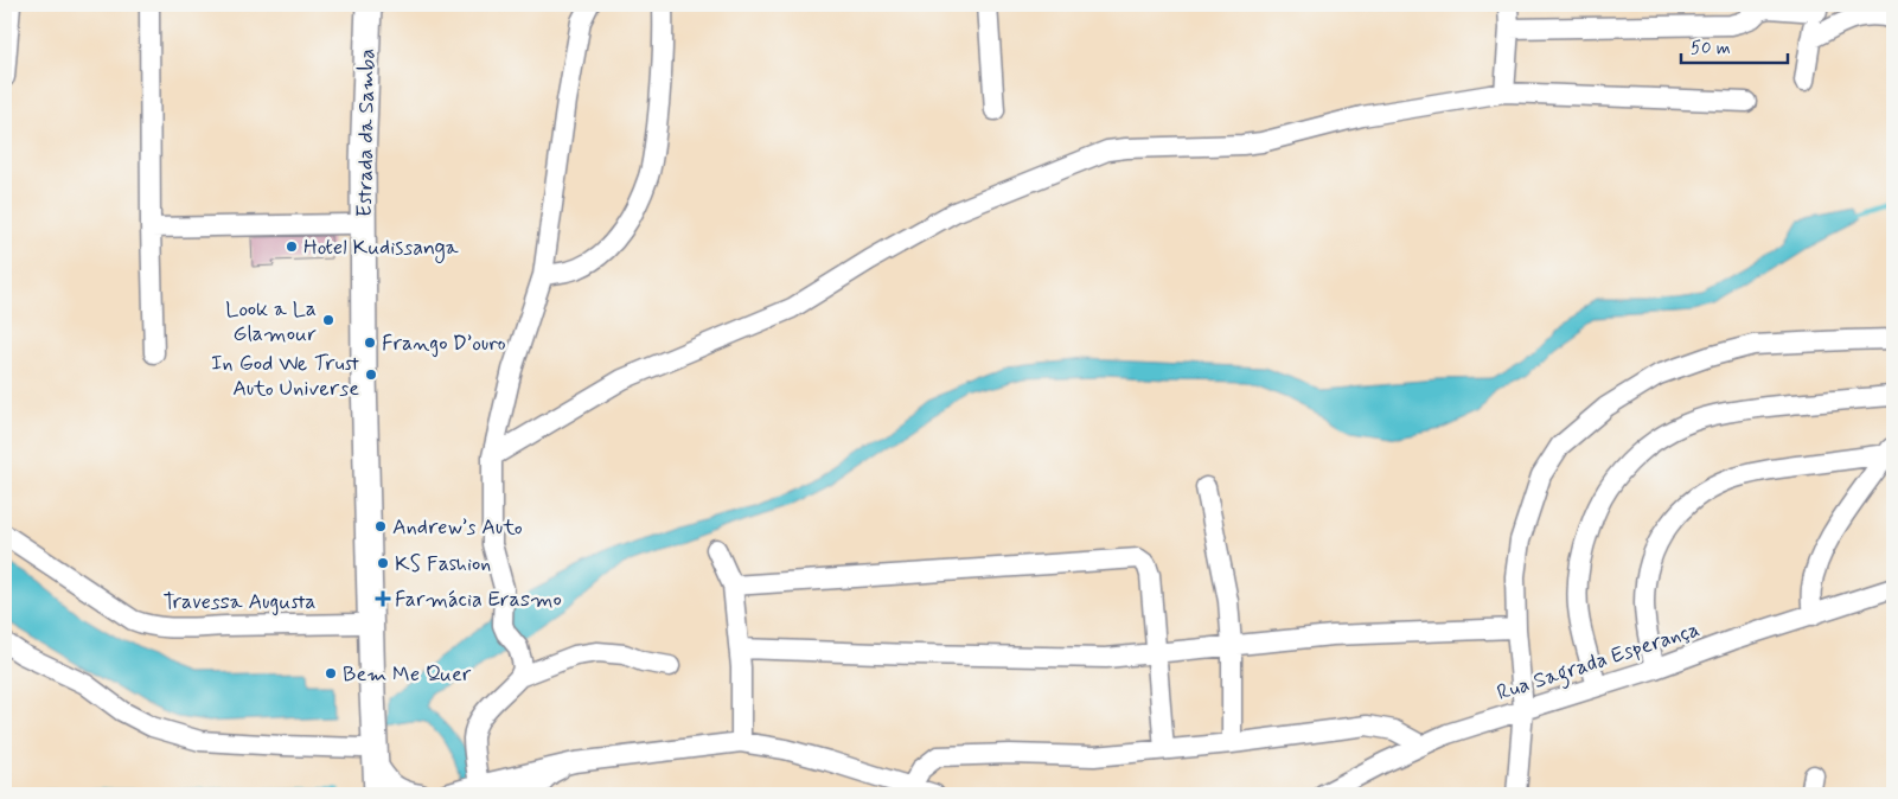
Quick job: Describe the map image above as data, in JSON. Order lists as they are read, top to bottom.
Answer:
{
  "streets": {
    "main road": ["Estrada da Samba"],
    "street": ["Travessa Augusta", "Rua Sagrada Esperança"]
  },
  "crossings": [
    ["Estrada da Samba", "Travessa Augusta"]
  ],
  "places": {
    "other": [
      "Hotel Kudissanga",
      "Look a La Glamour",
      "Frango D’ouro",
      "In God We Trust Auto Universe",
      "Andrew’s Auto",
      "KS Fashion",
      "Bem Me Quer"
    ],
    "health": ["Farmácia Erasmo"]
  },
  "scale_bar": "50 m"
}
